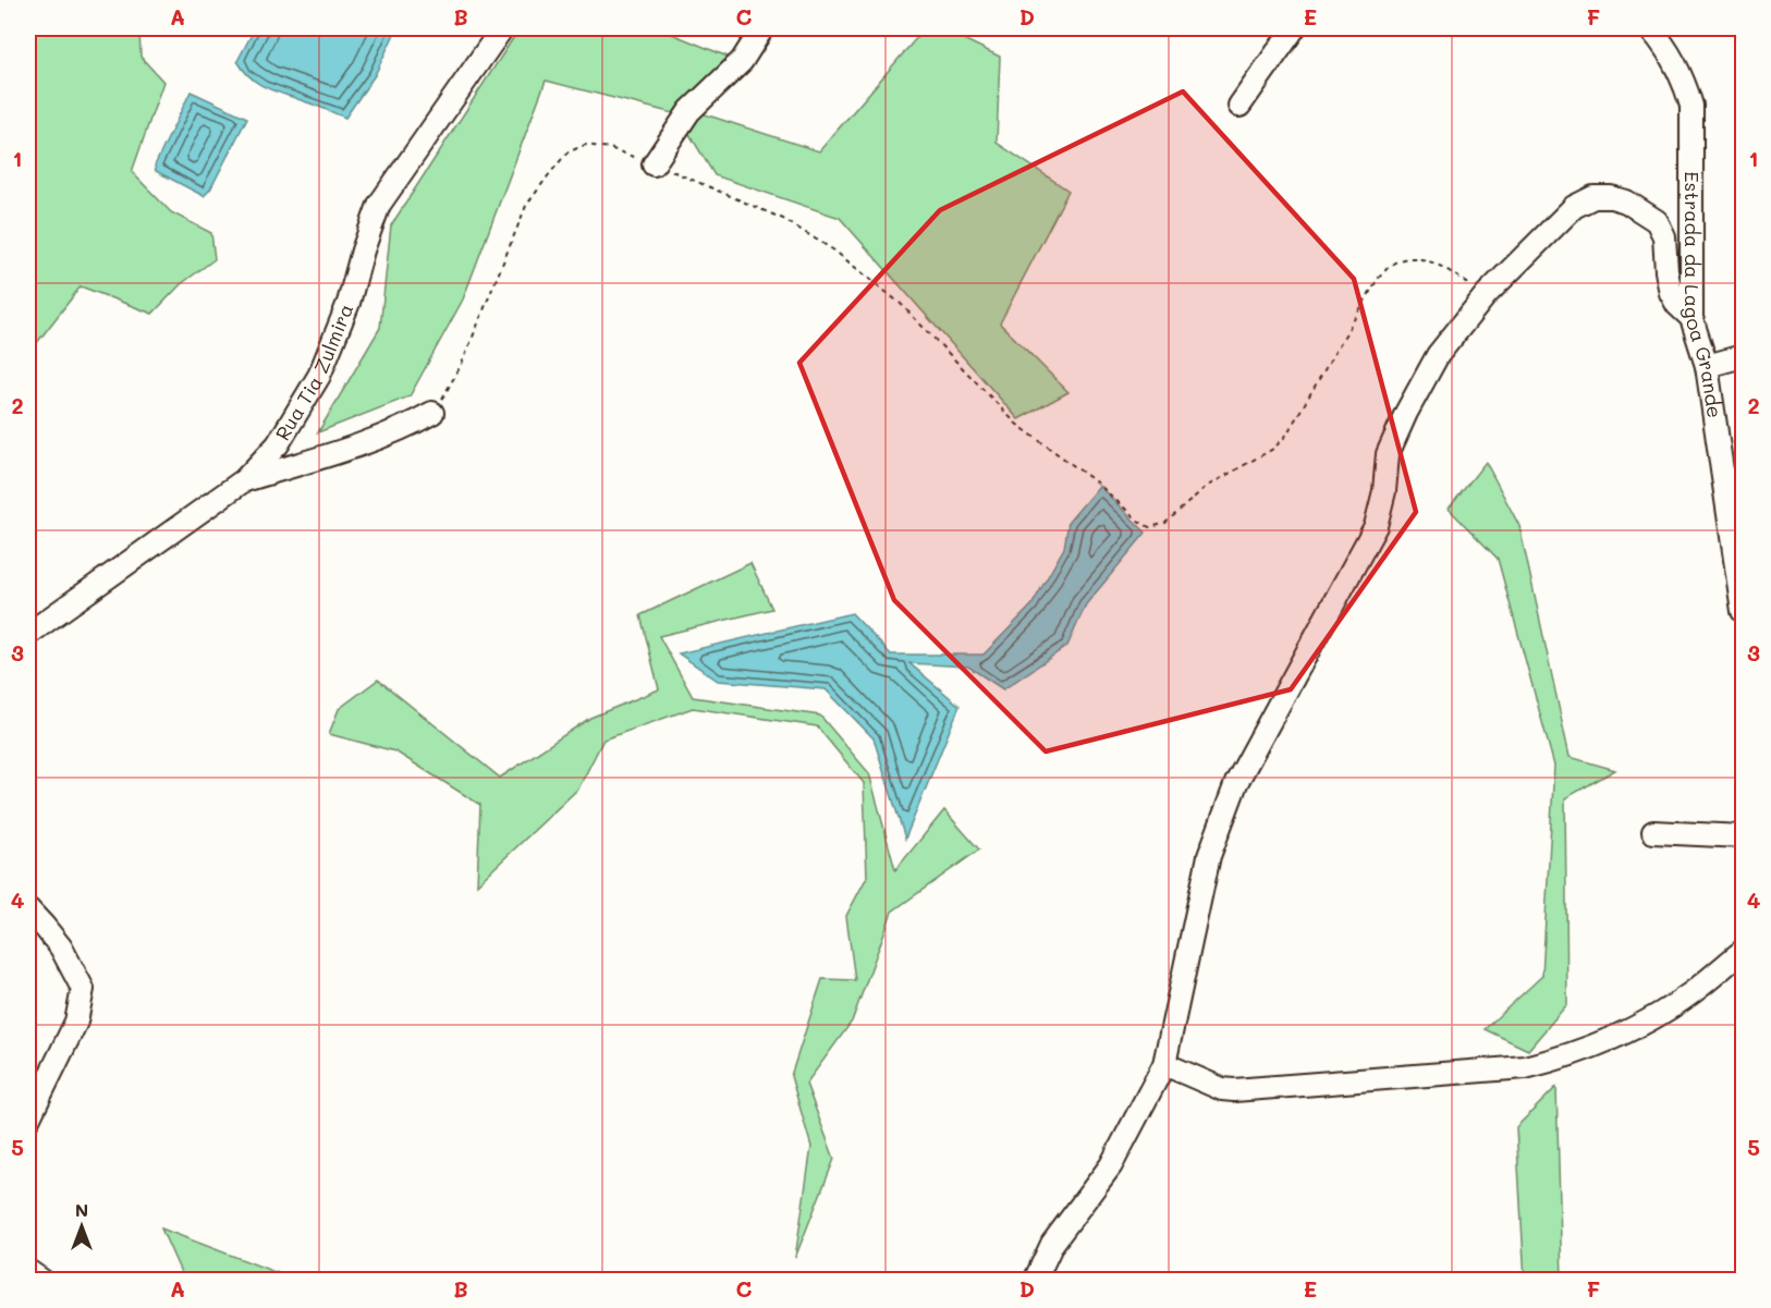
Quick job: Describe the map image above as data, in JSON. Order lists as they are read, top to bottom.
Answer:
{
  "streets": {
    "street": ["Estrada da Lagoa Grande", "Rua Tia Zulmira"]
  },
  "north": "top",
  "grid": {
    "columns": [
      "A",
      "B",
      "C",
      "D",
      "E",
      "F"
    ],
    "rows": [
      "1",
      "2",
      "3",
      "4",
      "5"
    ]
  }
}
